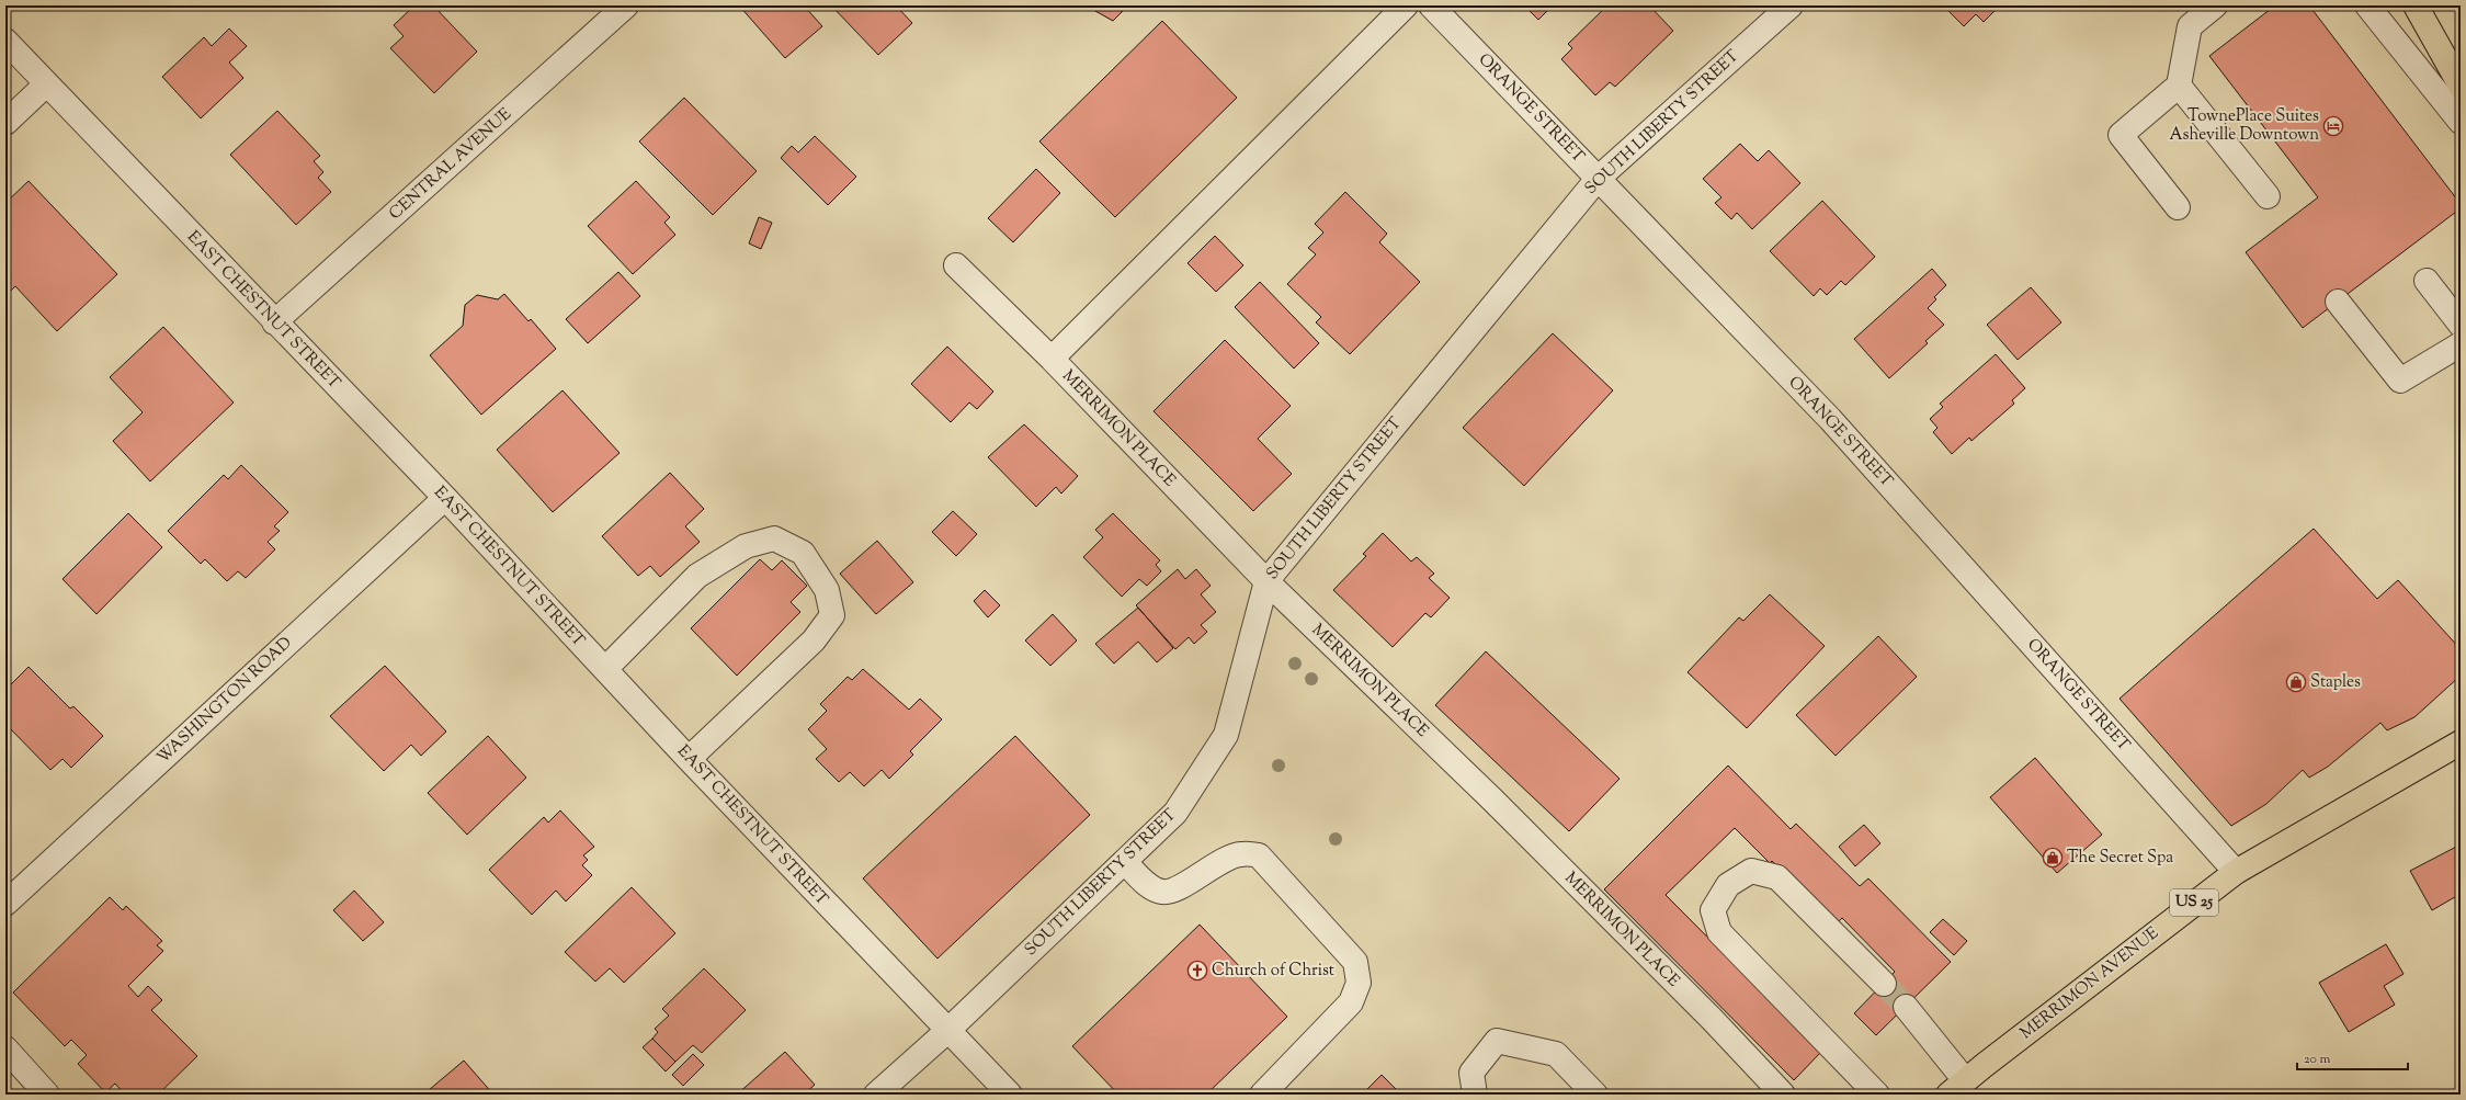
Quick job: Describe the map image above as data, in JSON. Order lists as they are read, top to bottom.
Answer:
{
  "streets": {
    "main road": ["US 25", "MERRIMON AVENUE"],
    "street": [
      "ORANGE STREET",
      "SOUTH LIBERTY STREET",
      "CENTRAL AVENUE",
      "EAST CHESTNUT STREET",
      "MERRIMON PLACE",
      "WASHINGTON ROAD"
    ]
  },
  "crossings": [
    ["ORANGE STREET", "SOUTH LIBERTY STREET"],
    ["ORANGE STREET", "MERRIMON AVENUE"],
    ["SOUTH LIBERTY STREET", "EAST CHESTNUT STREET"],
    ["SOUTH LIBERTY STREET", "MERRIMON PLACE"],
    ["CENTRAL AVENUE", "EAST CHESTNUT STREET"],
    ["EAST CHESTNUT STREET", "WASHINGTON ROAD"]
  ],
  "places": {
    "hotel": ["TownePlace Suites Asheville Downtown"],
    "shop": ["Staples", "The Secret Spa"],
    "church": ["Church of Christ"]
  },
  "scale_bar": "20 m"
}
